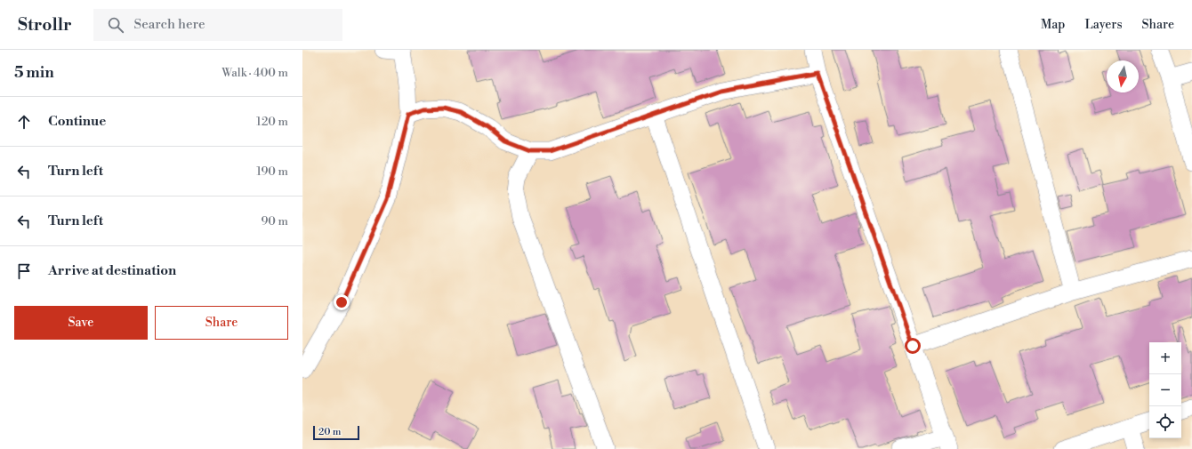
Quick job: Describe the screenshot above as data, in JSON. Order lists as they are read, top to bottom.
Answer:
{
  "scale_bar": "20 m",
  "north": "bottom",
  "page": {
    "header": "Strollr",
    "search": "Search here",
    "nav": ["Map", "Layers", "Share"],
    "heading": ["5 min", "Walk · 400 m"],
    "list": [
      ["Continue", "120 m"],
      ["Turn left", "190 m"],
      ["Turn left", "90 m"],
      "Arrive at destination"
    ],
    "buttons": ["Save", "Share"],
    "map_buttons": ["+", "−"],
    "scale": "20 m"
  }
}
